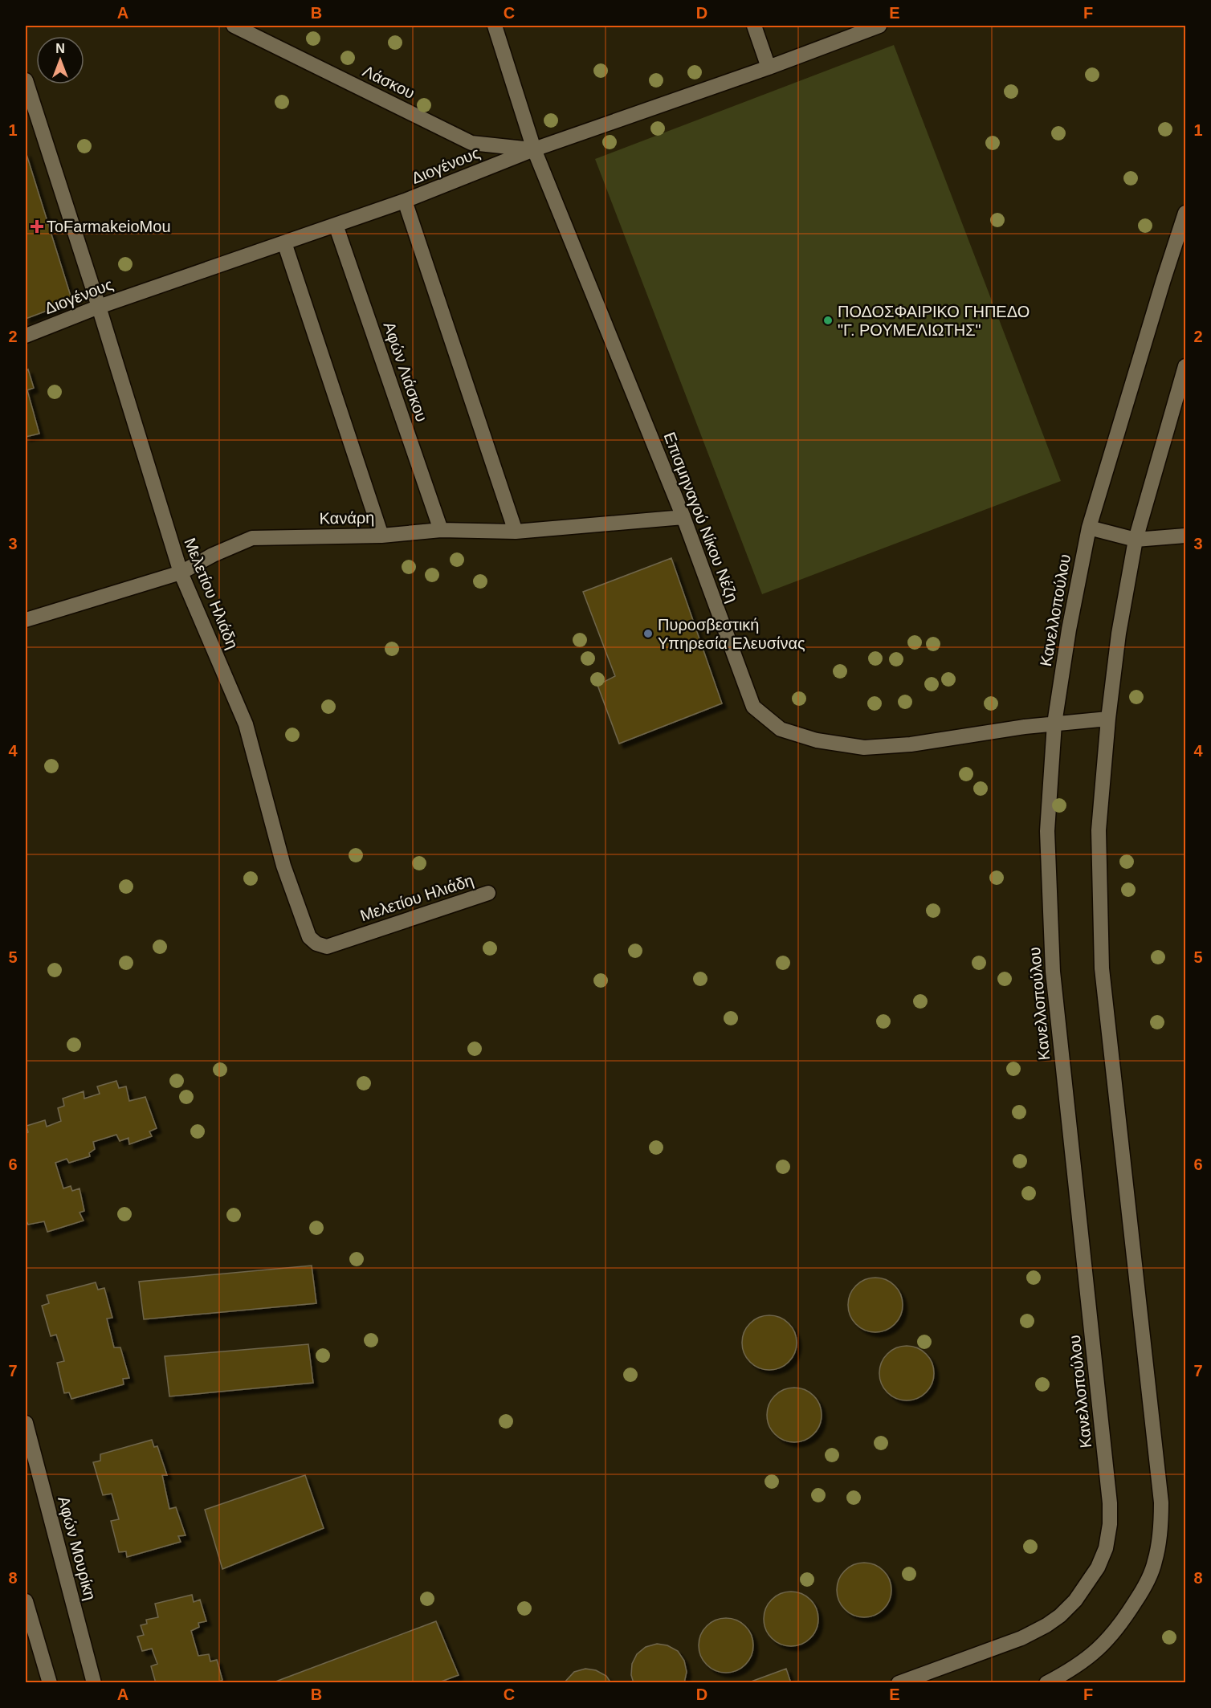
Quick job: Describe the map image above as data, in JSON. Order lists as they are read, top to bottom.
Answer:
{
  "streets": {
    "street": [
      "Λάσκου",
      "Διογένους",
      "Αφών Λιάσκου",
      "Επισμηναγού Νίκου Νέζη",
      "Κανάρη",
      "Μελετίου Ηλιάδη",
      "Κανελλοπούλου",
      "Αφών Μουρίκη"
    ]
  },
  "crossings": [
    ["Λάσκου", "Διογένους"],
    ["Λάσκου", "Επισμηναγού Νίκου Νέζη"],
    ["Διογένους", "Αφών Λιάσκου"],
    ["Διογένους", "Επισμηναγού Νίκου Νέζη"],
    ["Διογένους", "Μελετίου Ηλιάδη"],
    ["Αφών Λιάσκου", "Κανάρη"],
    ["Επισμηναγού Νίκου Νέζη", "Κανάρη"],
    ["Επισμηναγού Νίκου Νέζη", "Κανελλοπούλου"],
    ["Κανάρη", "Μελετίου Ηλιάδη"]
  ],
  "places": {
    "health": ["ToFarmakeioMou"],
    "other": ["ΠΟΔΟΣΦΑΙΡΙΚΟ ΓΗΠΕΔΟ \"Γ. ΡΟΥΜΕΛΙΩΤΗΣ\"", "Πυροσβεστική Υπηρεσία Ελευσίνας"]
  },
  "north": "top",
  "grid": {
    "columns": [
      "A",
      "B",
      "C",
      "D",
      "E",
      "F"
    ],
    "rows": [
      "1",
      "2",
      "3",
      "4",
      "5",
      "6",
      "7",
      "8"
    ]
  }
}
